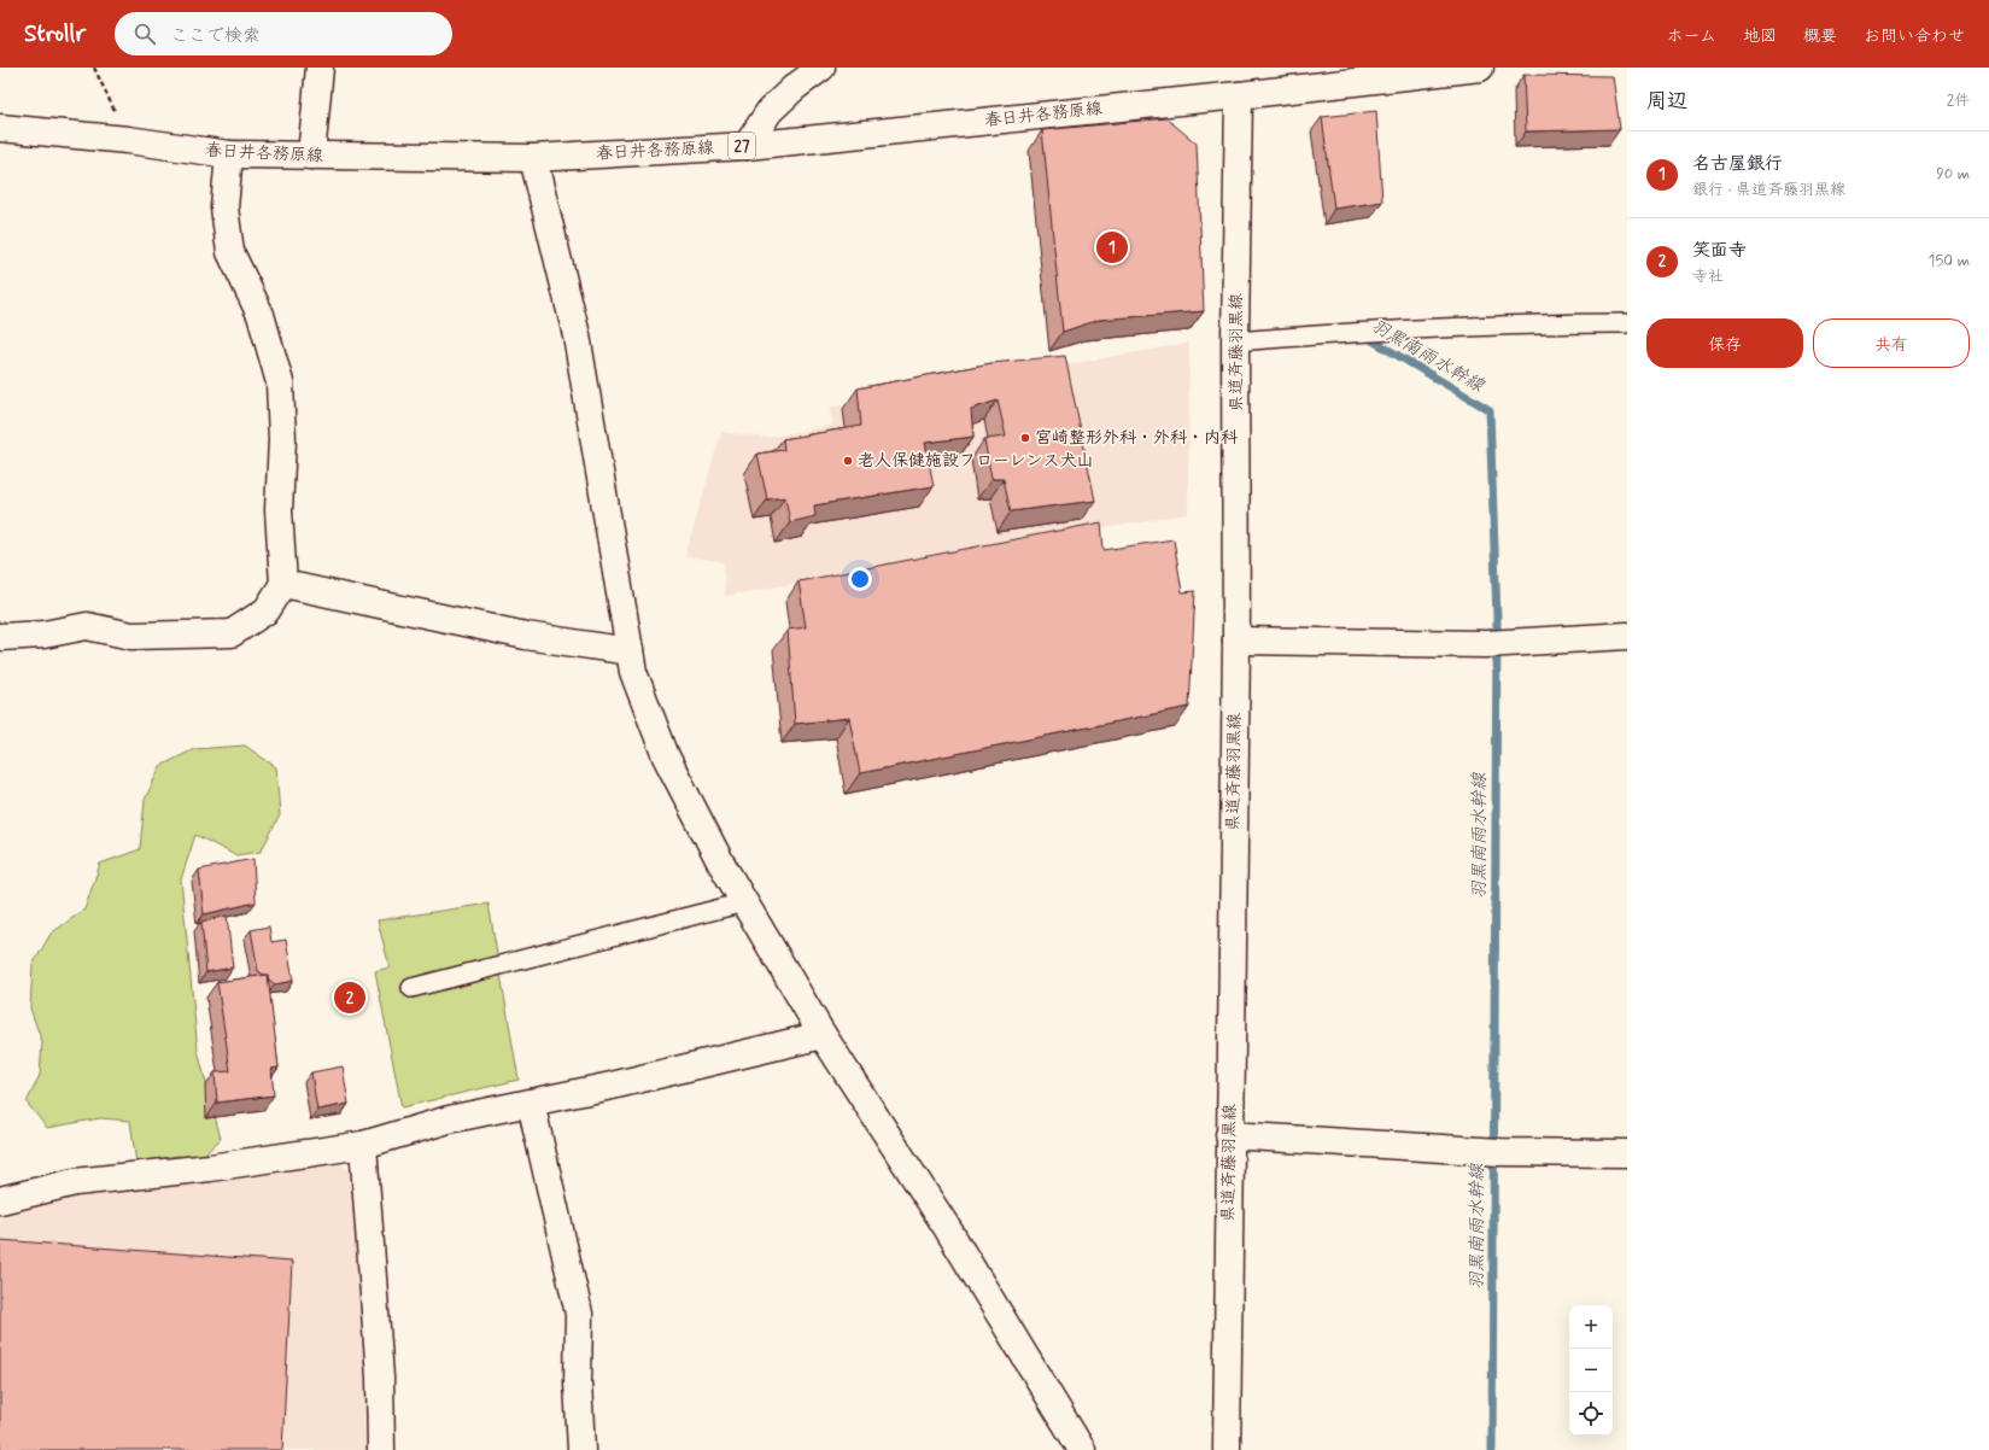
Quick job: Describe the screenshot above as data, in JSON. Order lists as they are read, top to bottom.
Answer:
{
  "streets": {
    "street": ["春日井各務原線", "27", "県道斉藤羽黒線"]
  },
  "crossings": [
    ["春日井各務原線", "県道斉藤羽黒線"]
  ],
  "water": ["羽黒南雨水幹線"],
  "places": ["宮崎整形外科・外科・内科", "老人保健施設フローレンス犬山"],
  "page": {
    "header": "Strollr",
    "search": "ここで検索",
    "nav": [
      "ホーム",
      "地図",
      "概要",
      "お問い合わせ"
    ],
    "heading": ["周辺", "2件"],
    "list": [
      {
        "mark": "1",
        "name": "名古屋銀行",
        "note": "銀行 · 県道斉藤羽黒線",
        "value": "90 m"
      },
      {
        "mark": "2",
        "name": "笑面寺",
        "note": "寺社",
        "value": "150 m"
      }
    ],
    "pins": ["1", "2"],
    "buttons": ["保存", "共有"],
    "map_buttons": ["+", "−"]
  }
}
